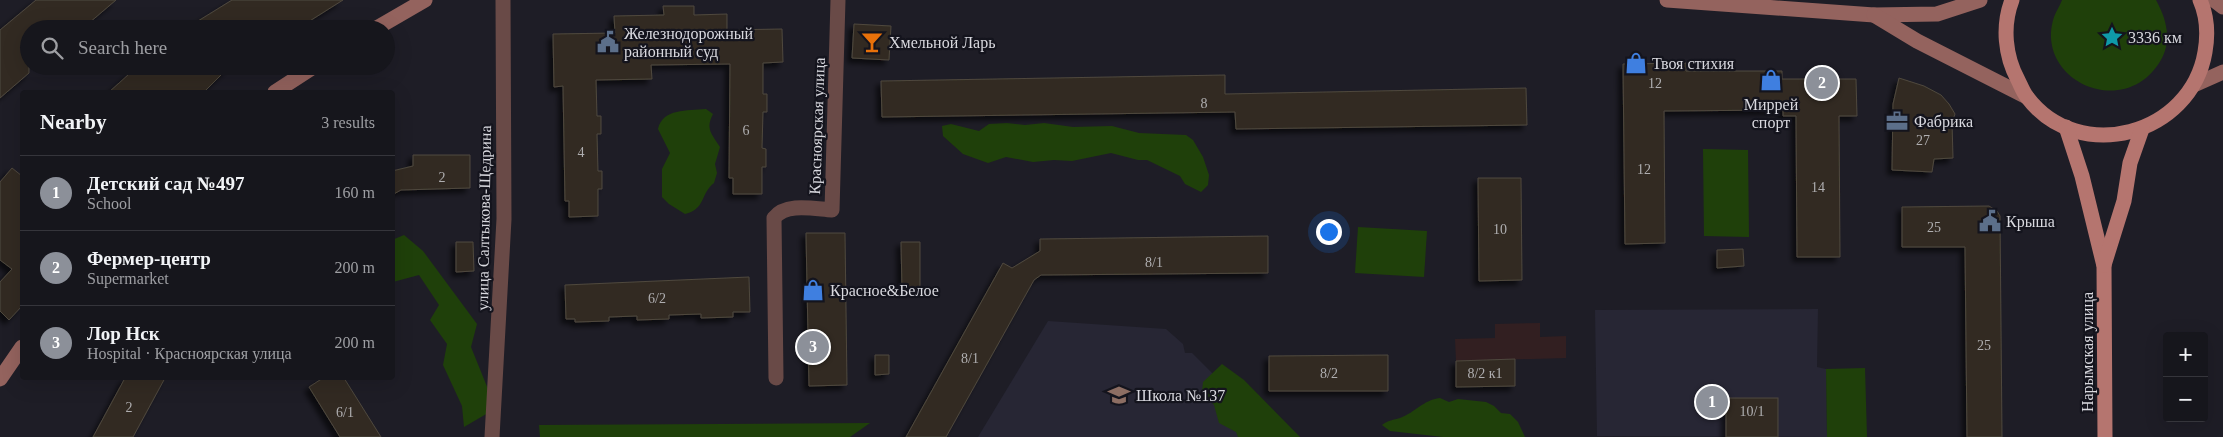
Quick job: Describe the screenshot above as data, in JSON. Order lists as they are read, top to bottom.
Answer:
{
  "streets": {
    "main road": ["Нарымская улица"],
    "street": ["Красноярская улица", "улица Салтыкова-Щедрина"]
  },
  "places": {
    "place": ["3336 км"],
    "public building": ["Железнодорожный районный суд", "Крыша"],
    "bar": ["Хмельной Ларь"],
    "shop": ["Твоя стихия", "Миррей спорт", "Красное&Белое"],
    "office": ["Фабрика"],
    "school or university": ["Школа №137"]
  },
  "house_numbers": [
    "12",
    "8",
    "6",
    "27",
    "4",
    "12",
    "2",
    "14",
    "25",
    "10",
    "8/1",
    "6/2",
    "25",
    "8/1",
    "8/2",
    "8/2 к1",
    "2",
    "10/1",
    "6/1"
  ],
  "page": {
    "search": "Search here",
    "pins": ["2", "3", "1"],
    "heading": ["Nearby", "3 results"],
    "list": [
      {
        "mark": "1",
        "name": "Детский сад №497",
        "note": "School",
        "value": "160 m"
      },
      {
        "mark": "2",
        "name": "Фермер-центр",
        "note": "Supermarket",
        "value": "200 m"
      },
      {
        "mark": "3",
        "name": "Лор Нск",
        "note": "Hospital · Красноярская улица",
        "value": "200 m"
      }
    ],
    "map_buttons": ["+", "−"]
  }
}
